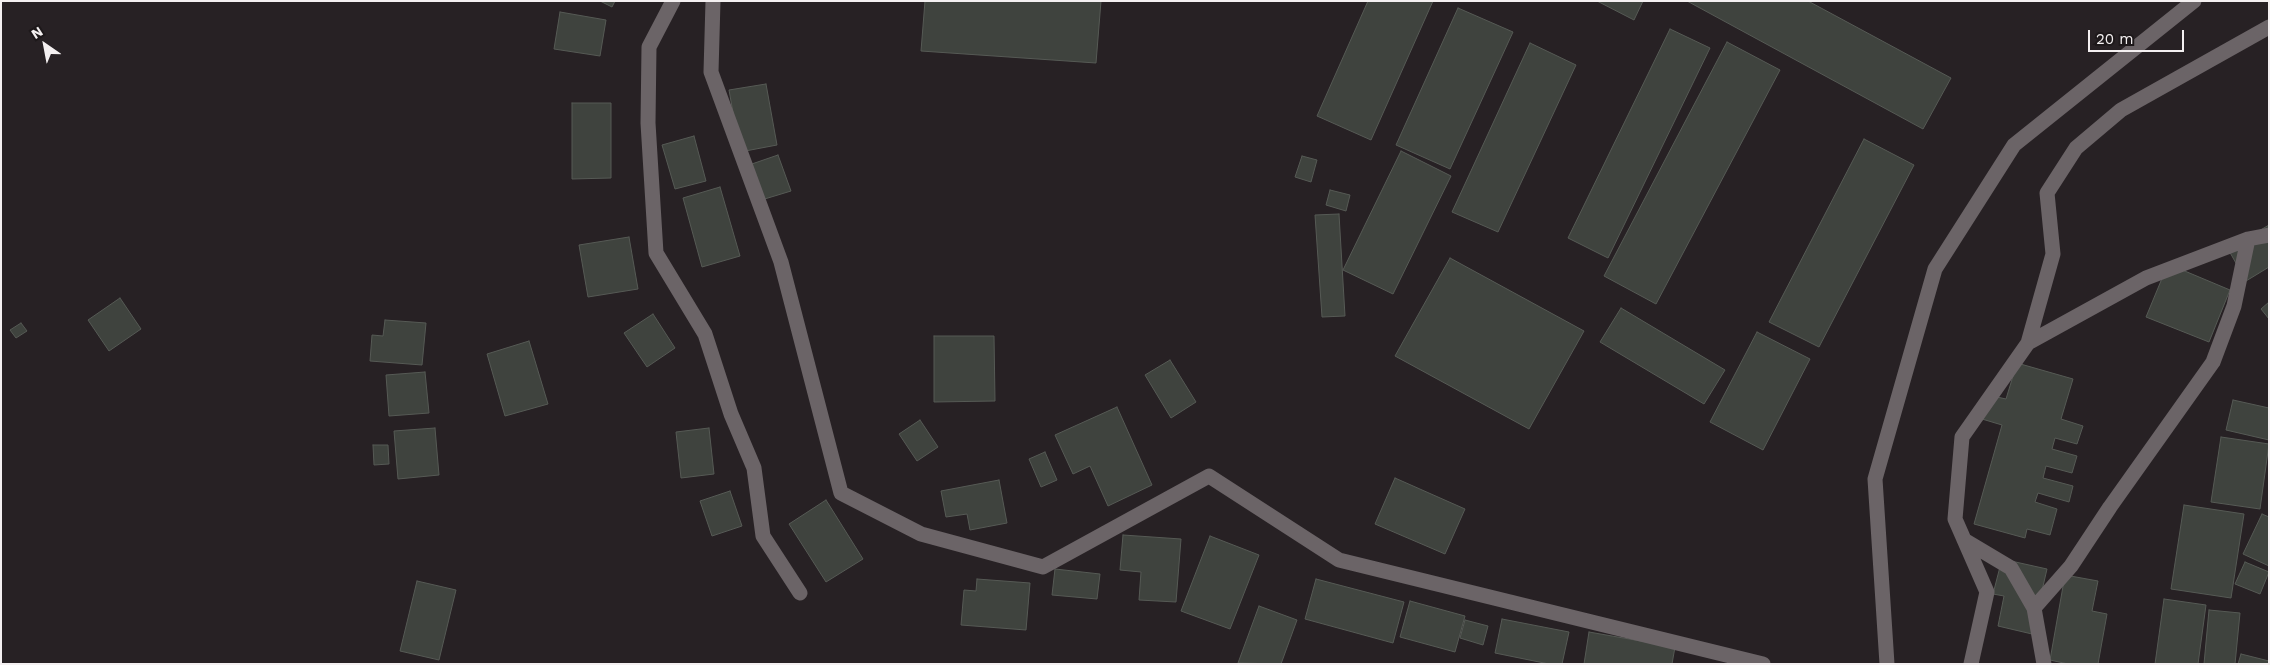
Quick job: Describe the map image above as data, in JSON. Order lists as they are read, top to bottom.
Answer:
{
  "scale_bar": "20 m",
  "north": "top left"
}
